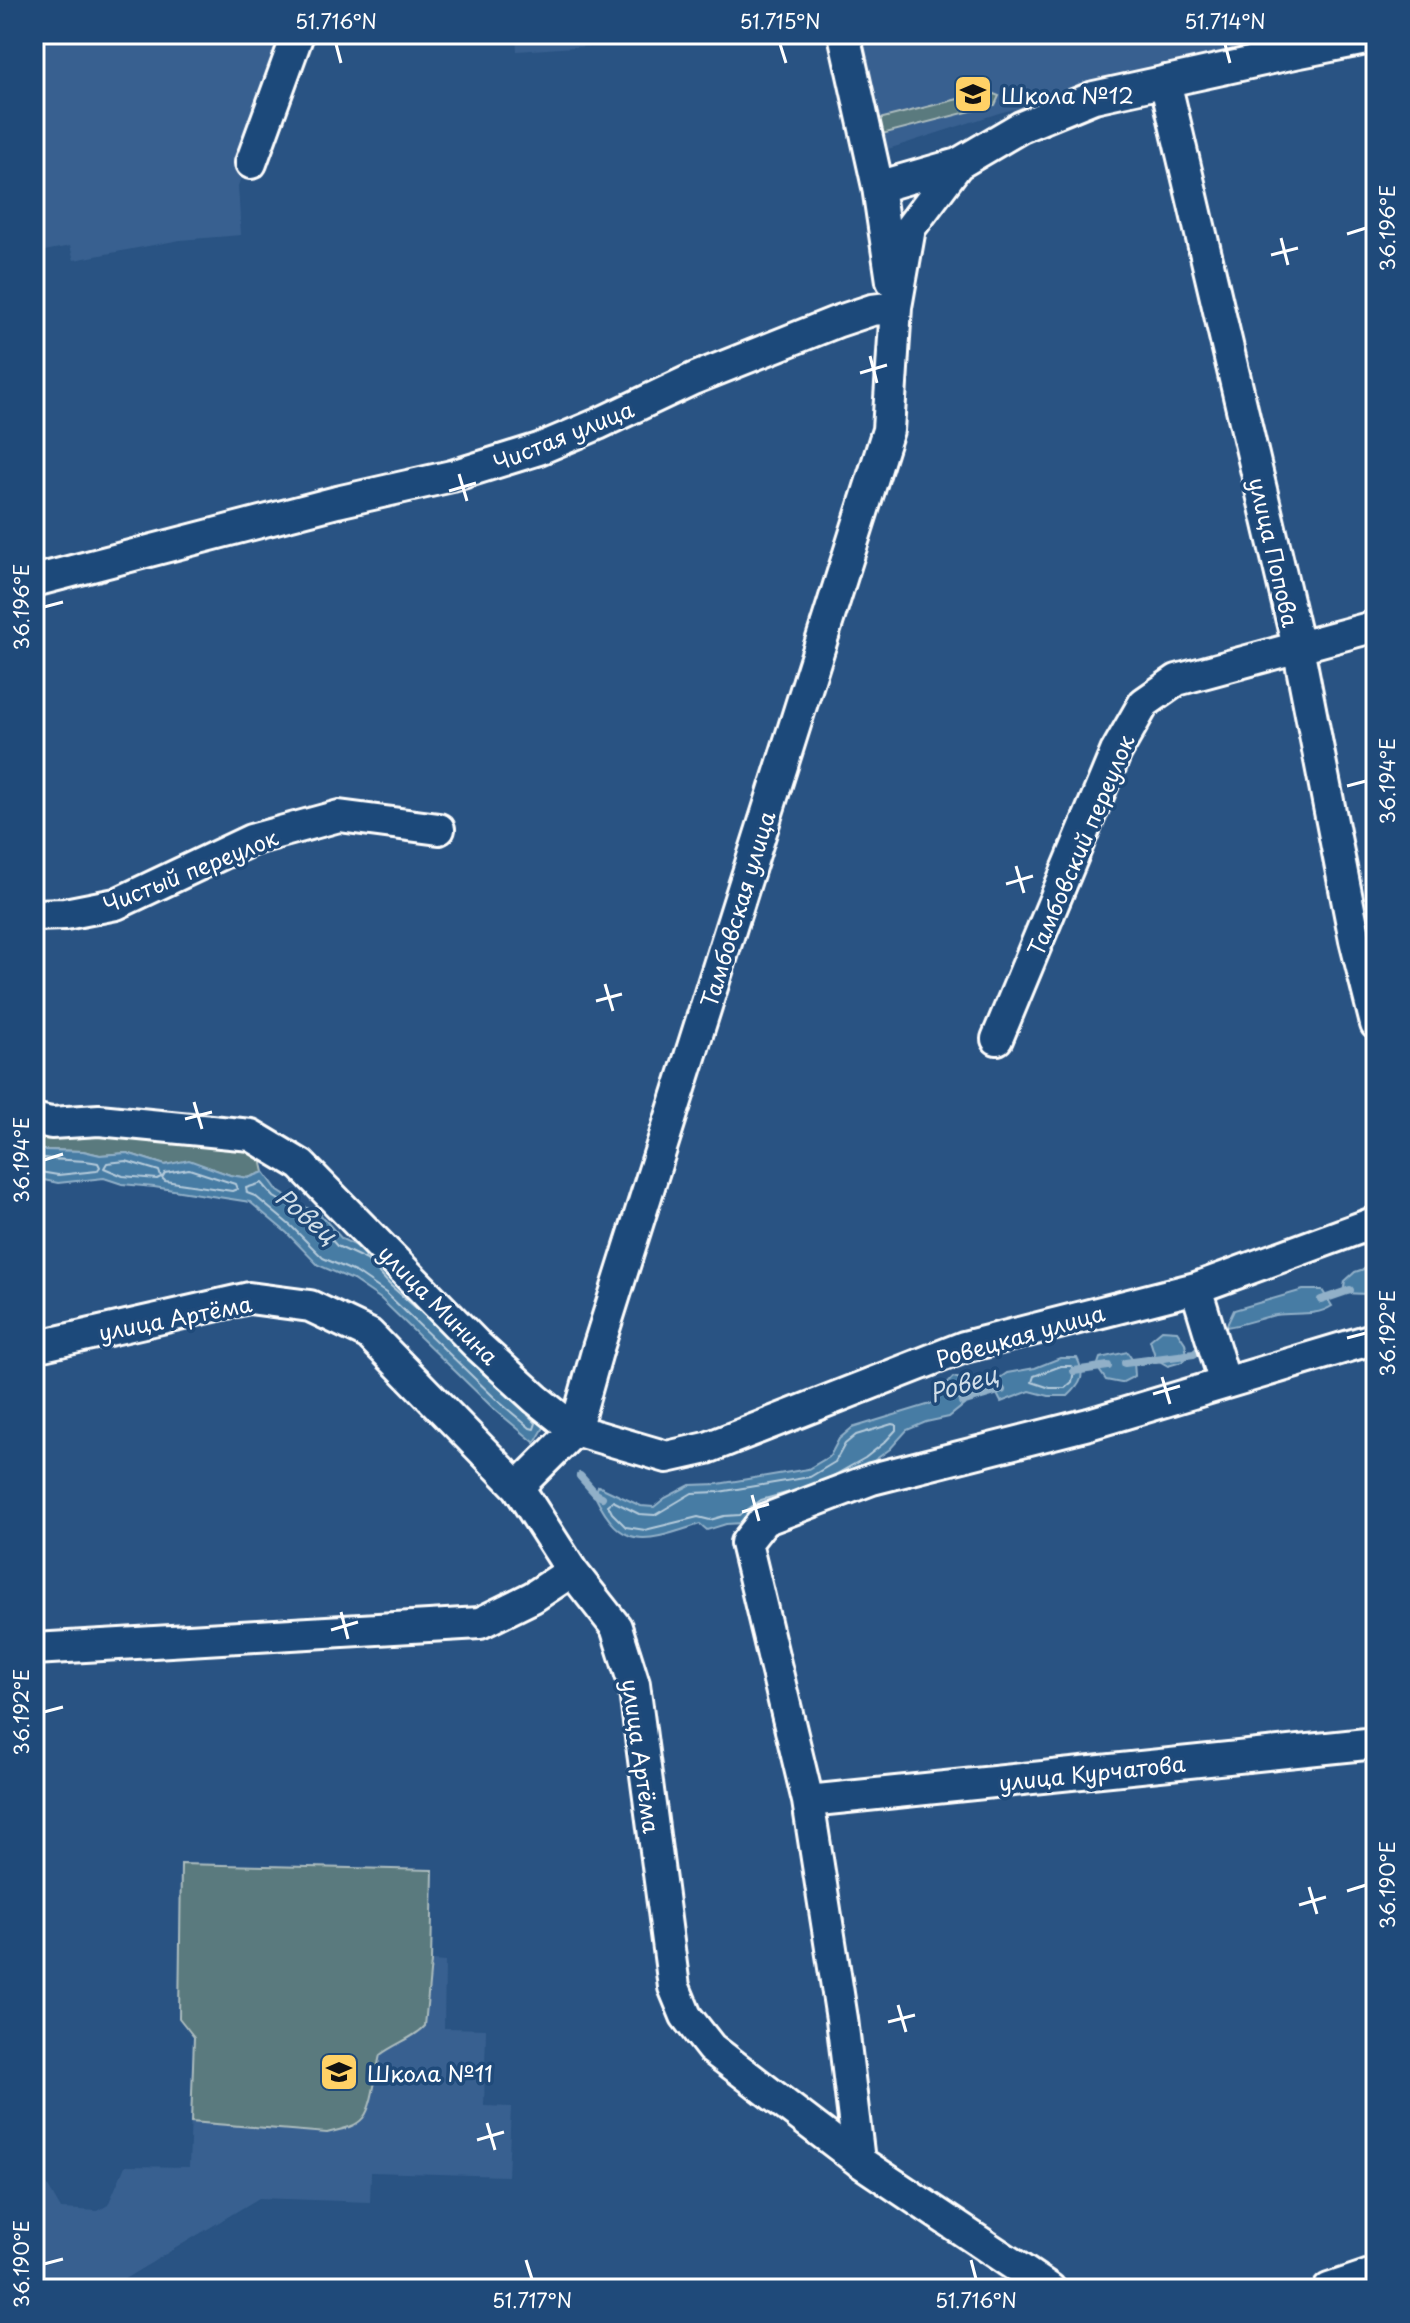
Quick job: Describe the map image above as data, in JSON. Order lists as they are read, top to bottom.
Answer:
{
  "streets": {
    "street": [
      "Чистая улица",
      "улица Попова",
      "Тамбовский переулок",
      "Чистый переулок",
      "Тамбовская улица",
      "улица Минина",
      "улица Артёма",
      "Ровецкая улица",
      "улица Курчатова"
    ]
  },
  "crossings": [
    ["Чистая улица", "Тамбовская улица"],
    ["улица Попова", "Тамбовский переулок"],
    ["улица Попова", "Тамбовская улица"],
    ["Тамбовская улица", "улица Минина"],
    ["Тамбовская улица", "улица Артёма"],
    ["Тамбовская улица", "Ровецкая улица"],
    ["улица Минина", "Ровецкая улица"]
  ],
  "water": ["Ровец"],
  "places": {
    "school or university": ["Школа №12", "Школа №11"]
  },
  "coordinates": [
    "51.716°N",
    "51.715°N",
    "51.714°N",
    "36.196°E",
    "36.194°E",
    "36.192°E",
    "36.190°E",
    "51.717°N"
  ]
}
